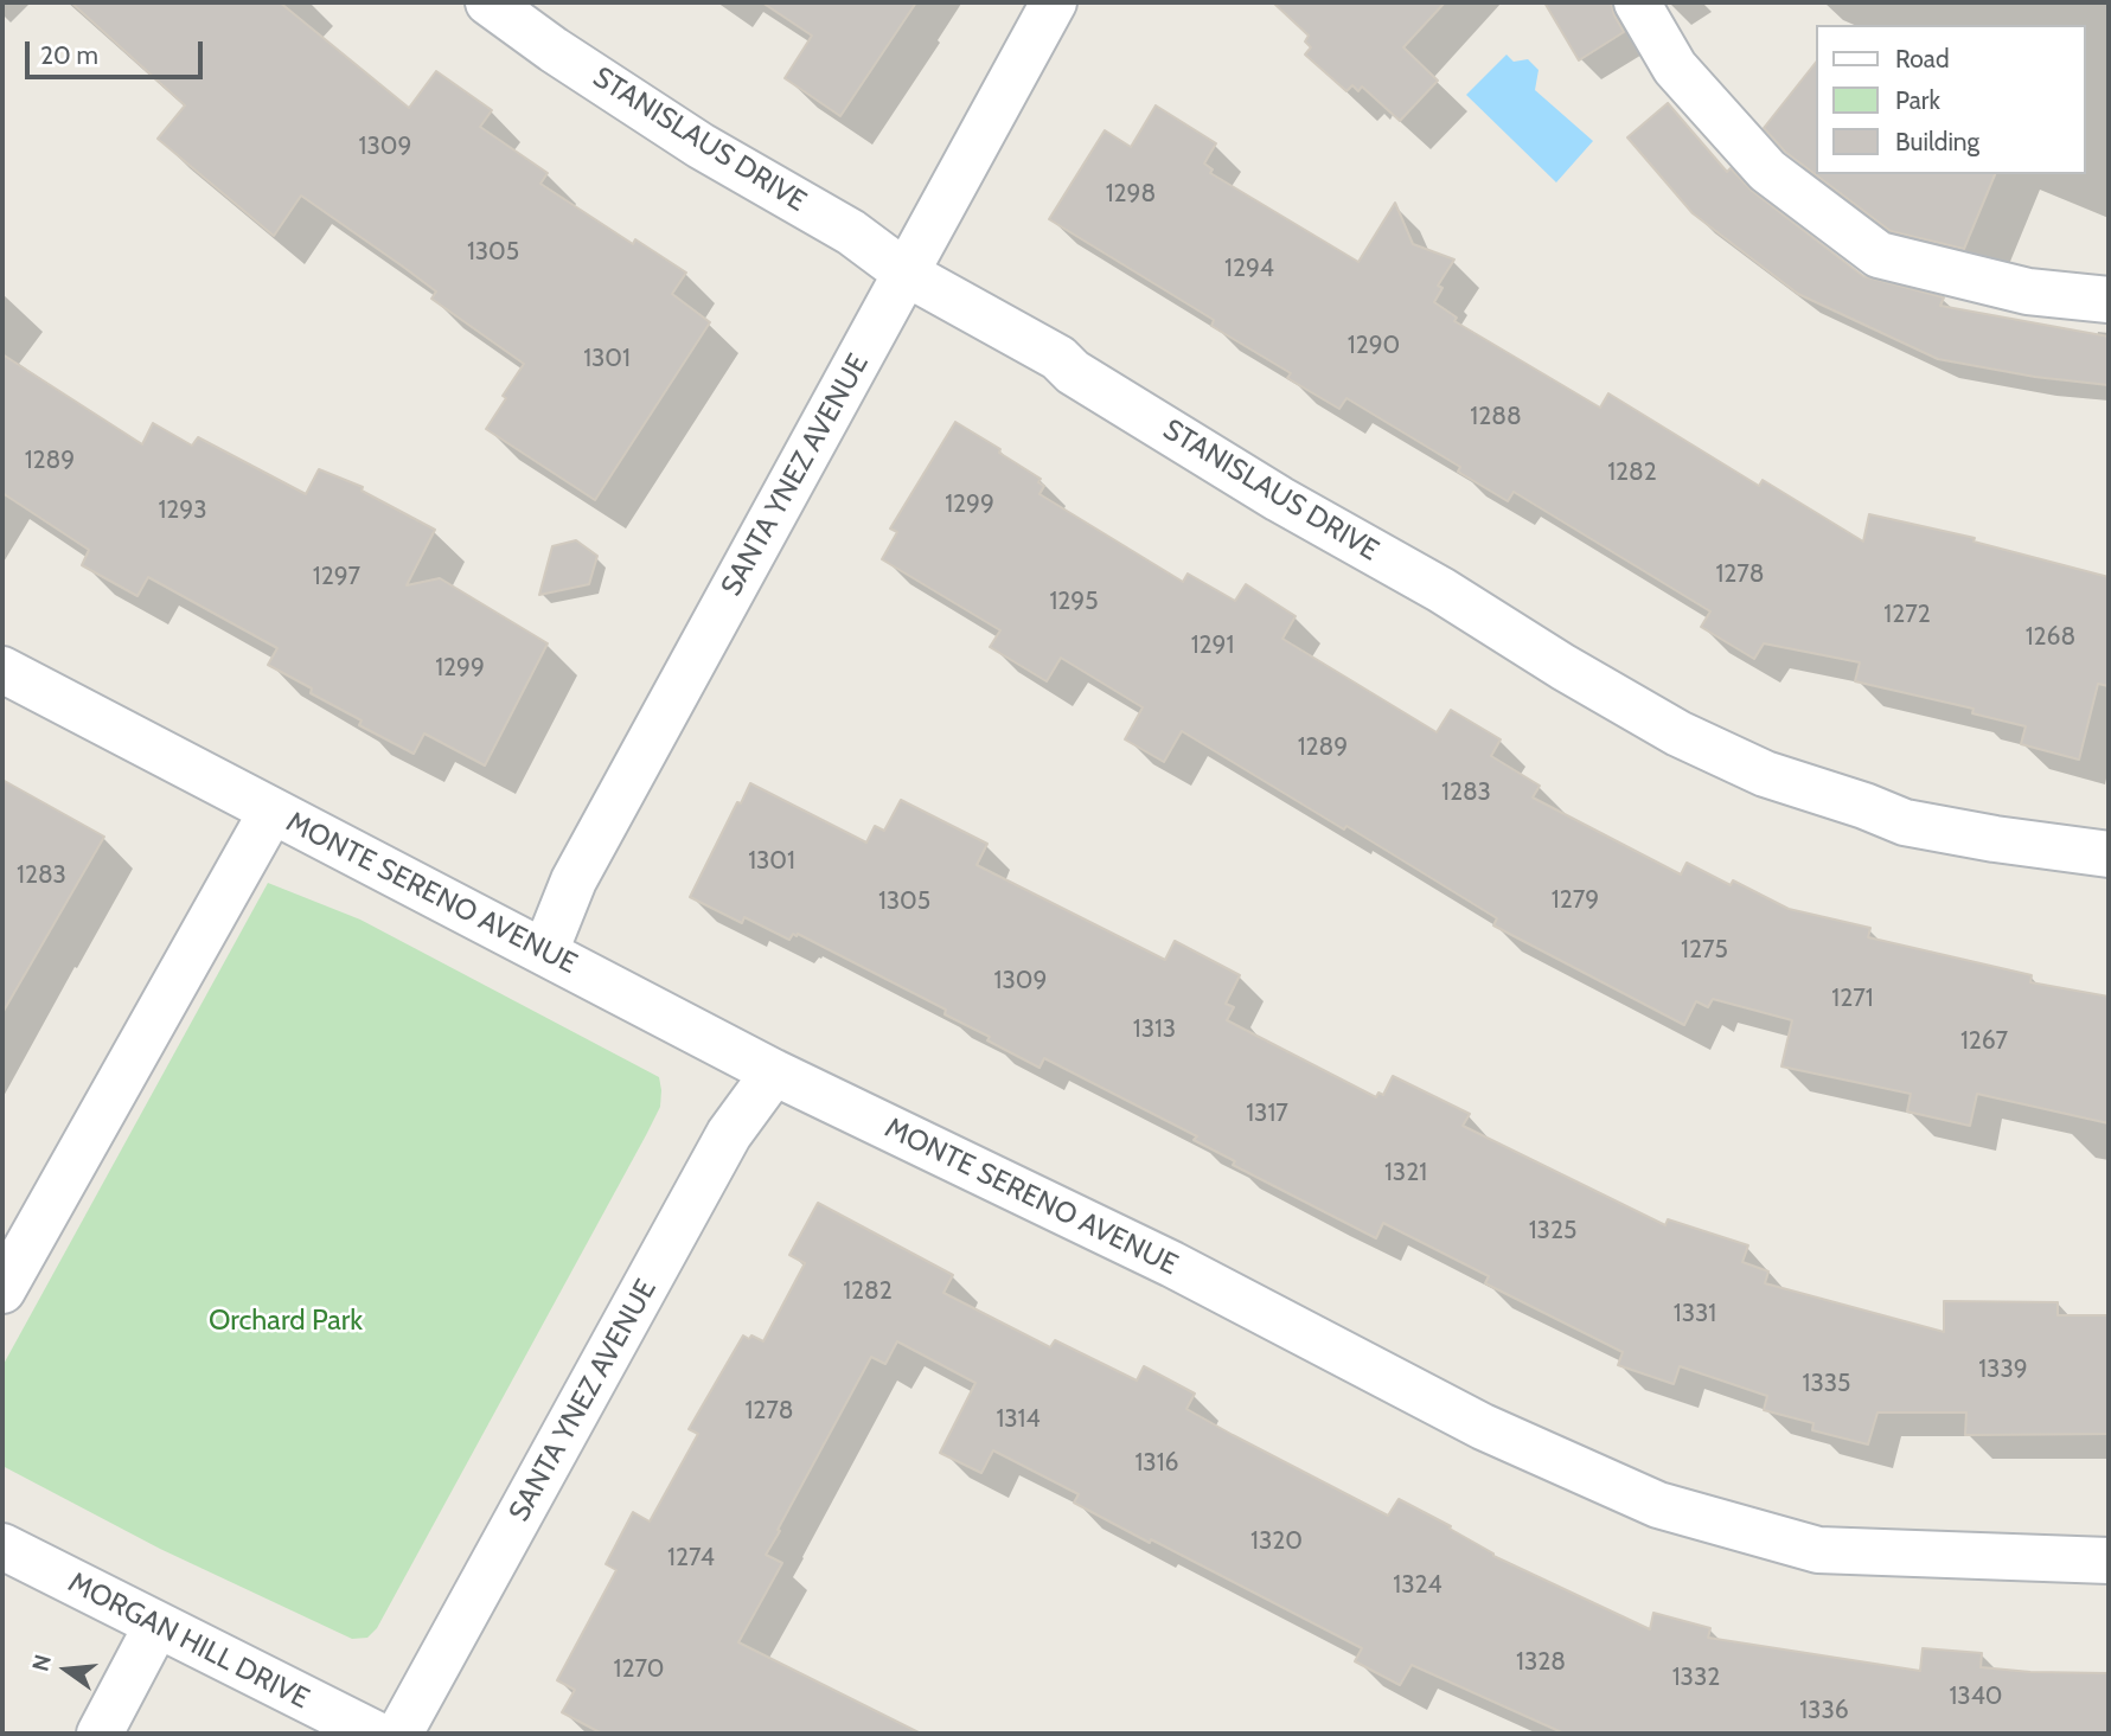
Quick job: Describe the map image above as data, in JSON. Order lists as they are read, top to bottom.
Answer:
{
  "streets": {
    "street": [
      "STANISLAUS DRIVE",
      "SANTA YNEZ AVENUE",
      "MONTE SERENO AVENUE",
      "MORGAN HILL DRIVE"
    ]
  },
  "crossings": [
    ["STANISLAUS DRIVE", "SANTA YNEZ AVENUE"],
    ["SANTA YNEZ AVENUE", "MONTE SERENO AVENUE"]
  ],
  "parks": ["Orchard Park"],
  "house_numbers": [
    "1309",
    "1298",
    "1305",
    "1294",
    "1290",
    "1301",
    "1288",
    "1289",
    "1282",
    "1299",
    "1293",
    "1278",
    "1297",
    "1295",
    "1272",
    "1268",
    "1291",
    "1299",
    "1289",
    "1283",
    "1301",
    "1283",
    "1279",
    "1305",
    "1275",
    "1309",
    "1271",
    "1313",
    "1267",
    "1317",
    "1321",
    "1325",
    "1282",
    "1331",
    "1339",
    "1335",
    "1278",
    "1314",
    "1316",
    "1320",
    "1274",
    "1324",
    "1328",
    "1270",
    "1332",
    "1340",
    "1336"
  ],
  "legend": ["Road", "Park", "Building"],
  "scale_bar": "20 m",
  "north": "left"
}
